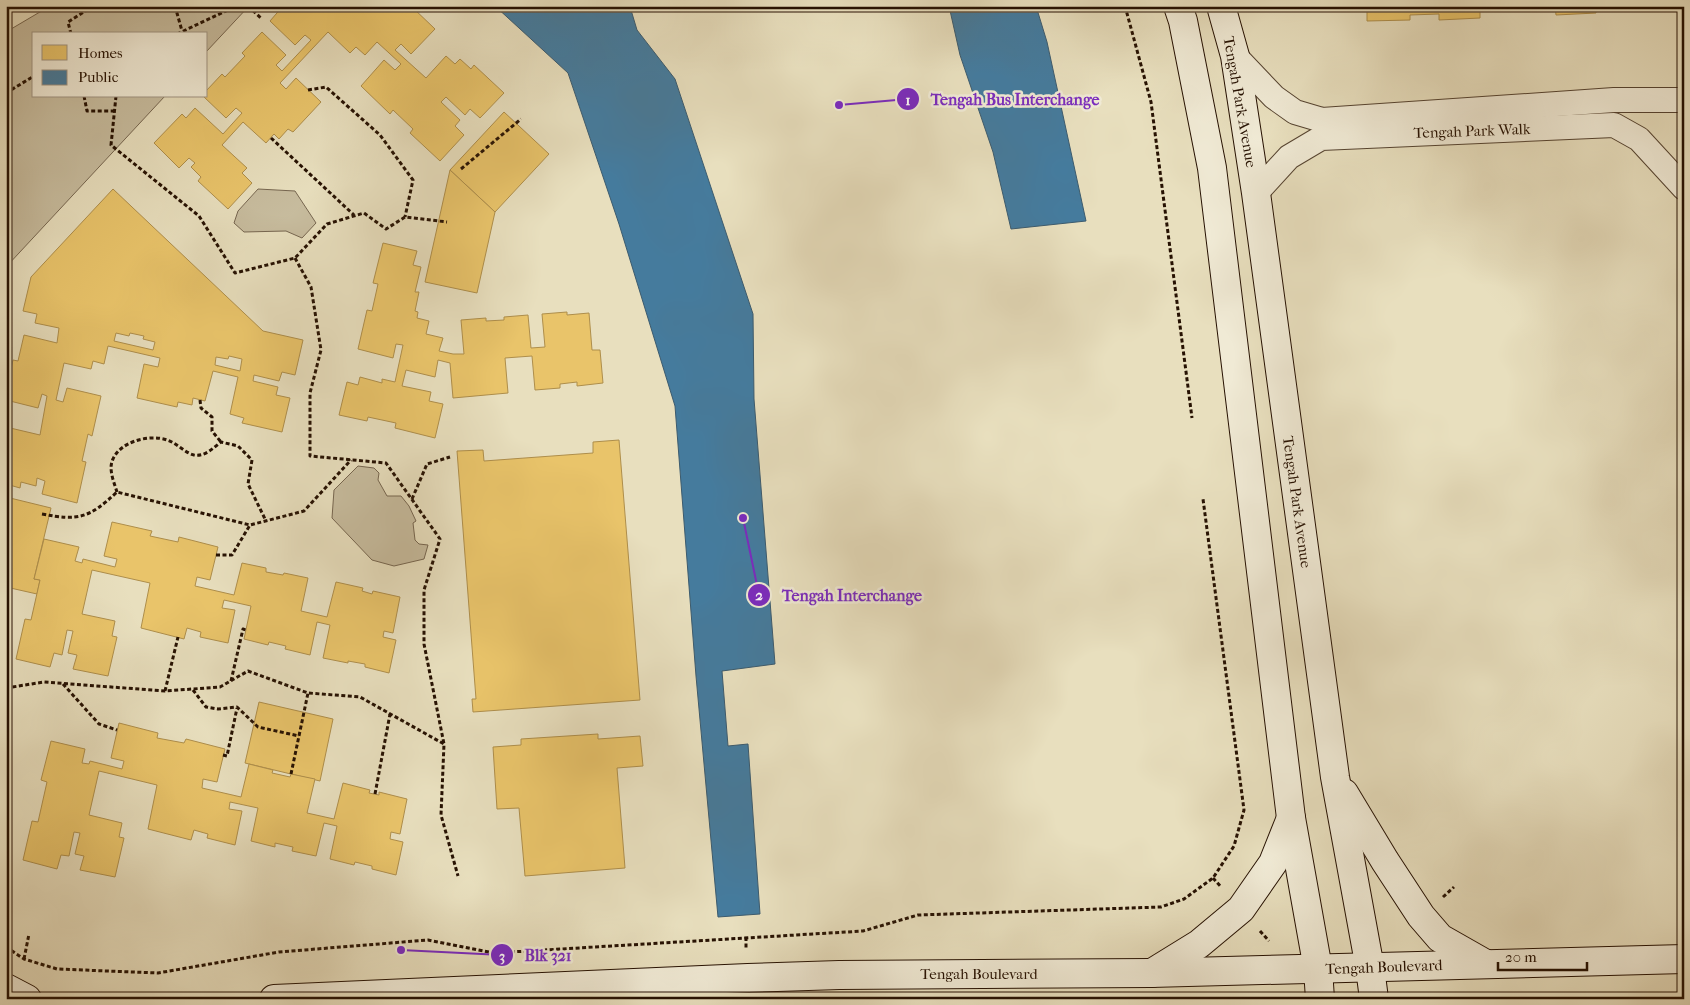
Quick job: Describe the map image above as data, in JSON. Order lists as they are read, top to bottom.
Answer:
{
  "streets": {
    "street": ["Tengah Park Avenue", "Tengah Park Walk", "Tengah Boulevard"]
  },
  "crossings": [
    ["Tengah Park Avenue", "Tengah Park Walk"],
    ["Tengah Park Avenue", "Tengah Boulevard"]
  ],
  "places": ["Tengah Bus Interchange", "Tengah Interchange", "Blk 321"],
  "legend": ["Homes", "Public"],
  "scale_bar": "20 m"
}
